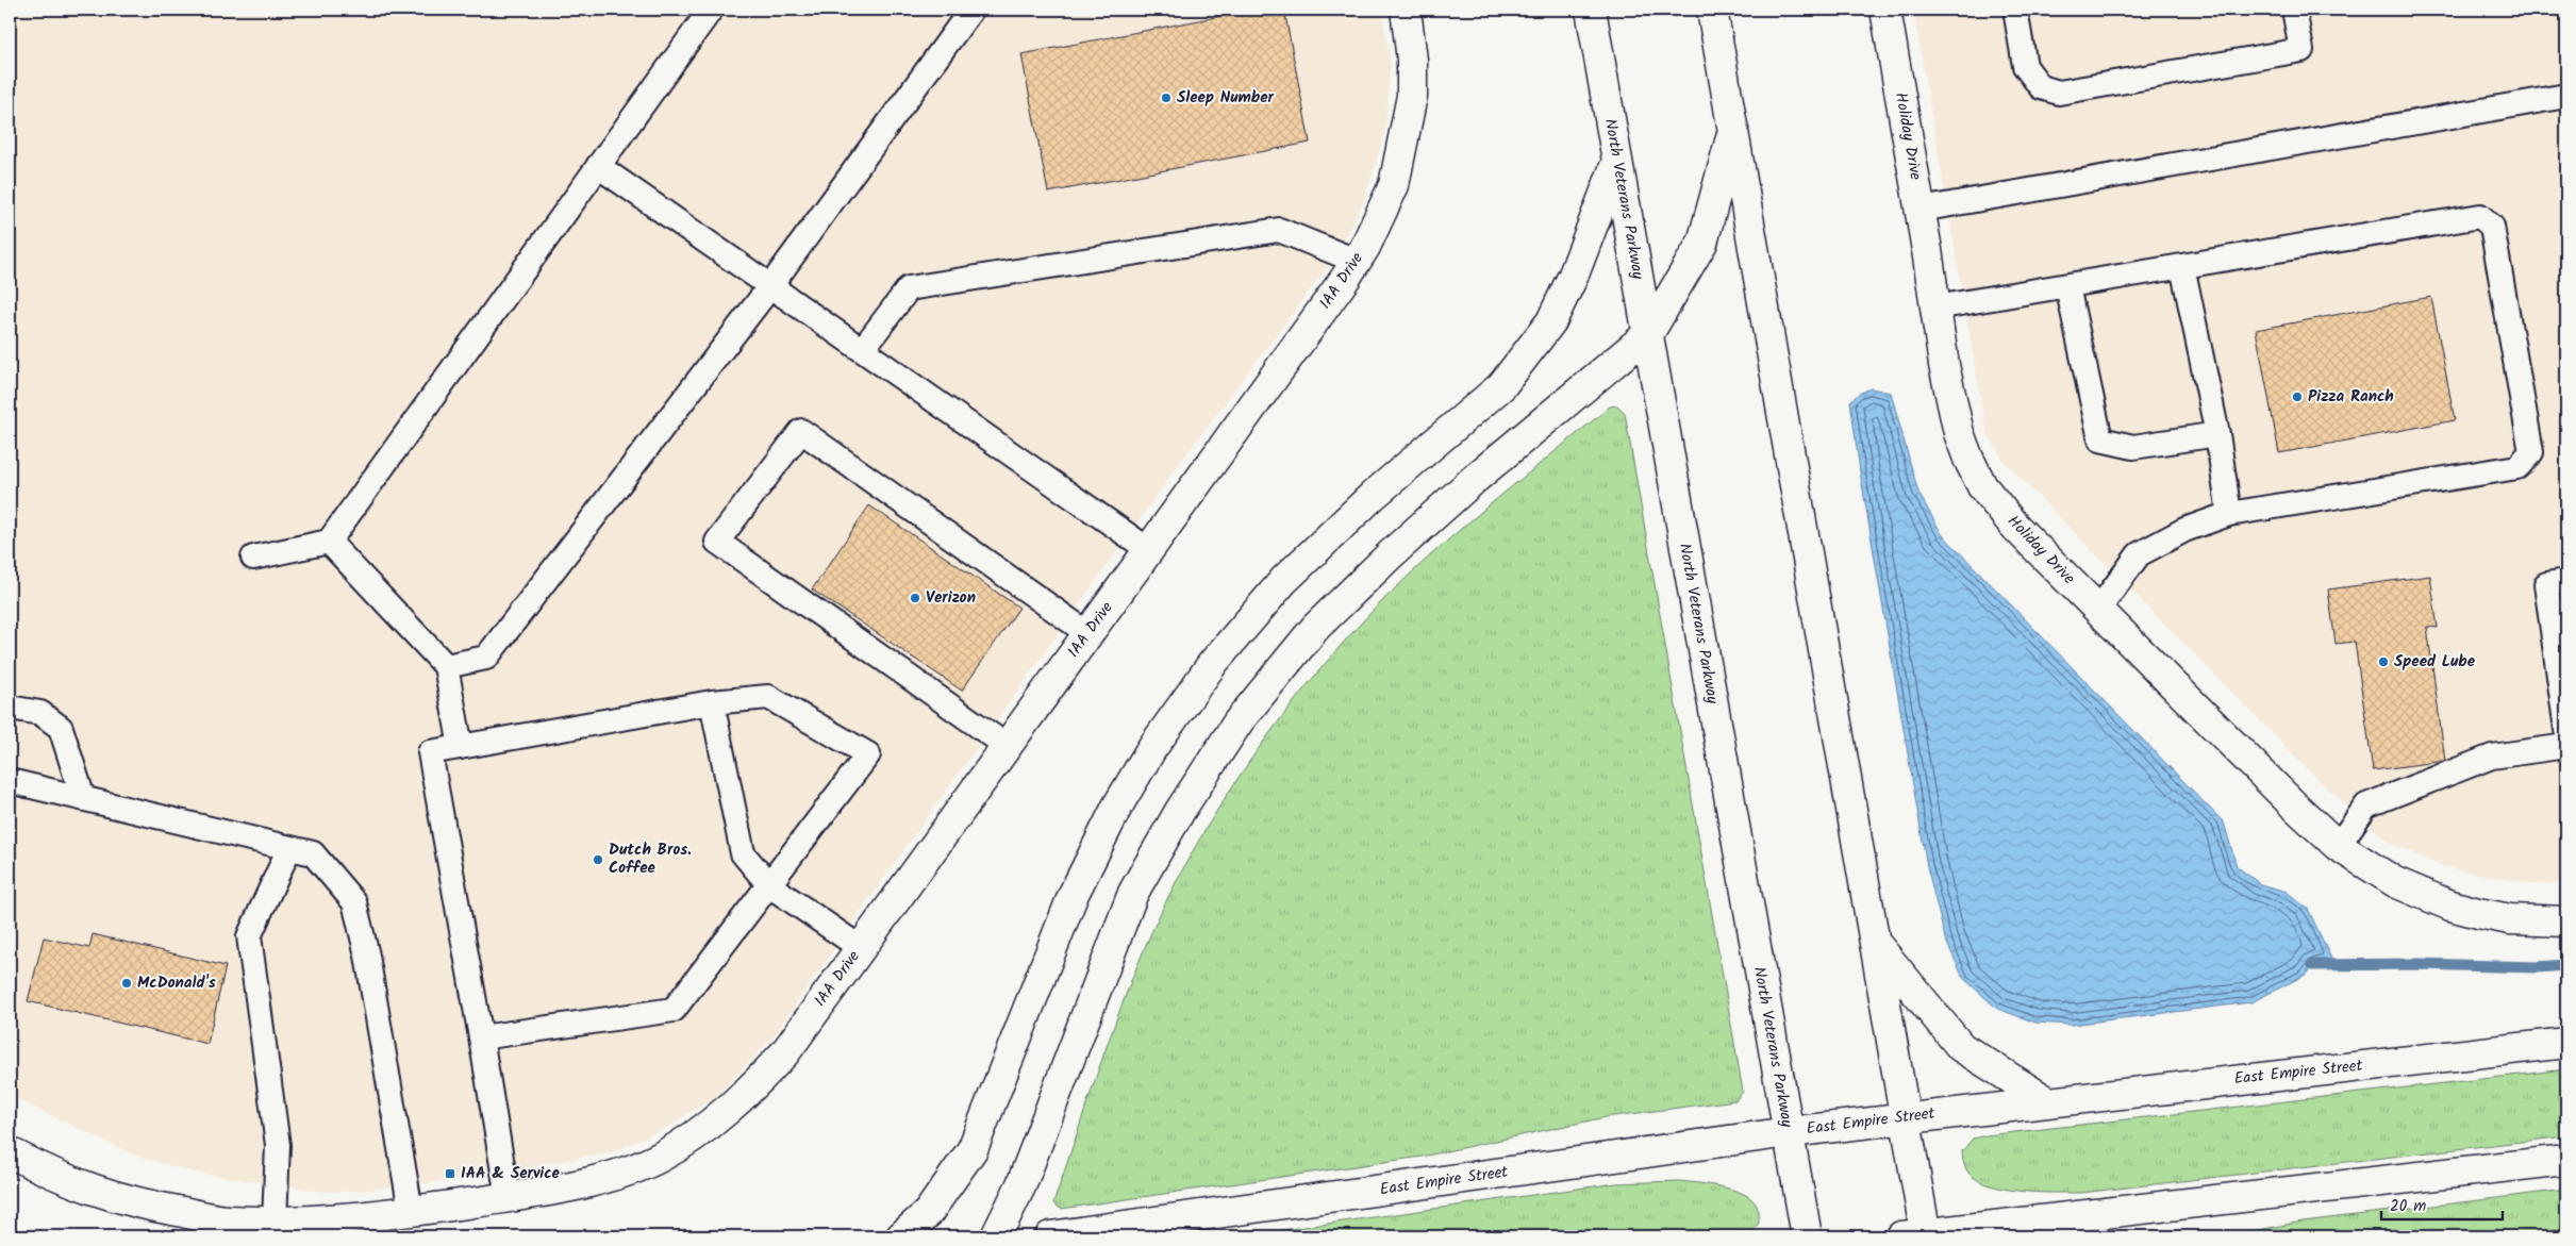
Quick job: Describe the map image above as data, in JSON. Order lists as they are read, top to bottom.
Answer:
{
  "streets": {
    "main road": [
      "Holiday Drive",
      "North Veterans Parkway",
      "IAA Drive",
      "East Empire Street"
    ]
  },
  "crossings": [
    ["North Veterans Parkway", "East Empire Street"]
  ],
  "places": {
    "other": [
      "Sleep Number",
      "Pizza Ranch",
      "Verizon",
      "Speed Lube",
      "Dutch Bros. Coffee",
      "McDonald's"
    ],
    "transit": ["IAA & Service"]
  },
  "scale_bar": "20 m"
}
